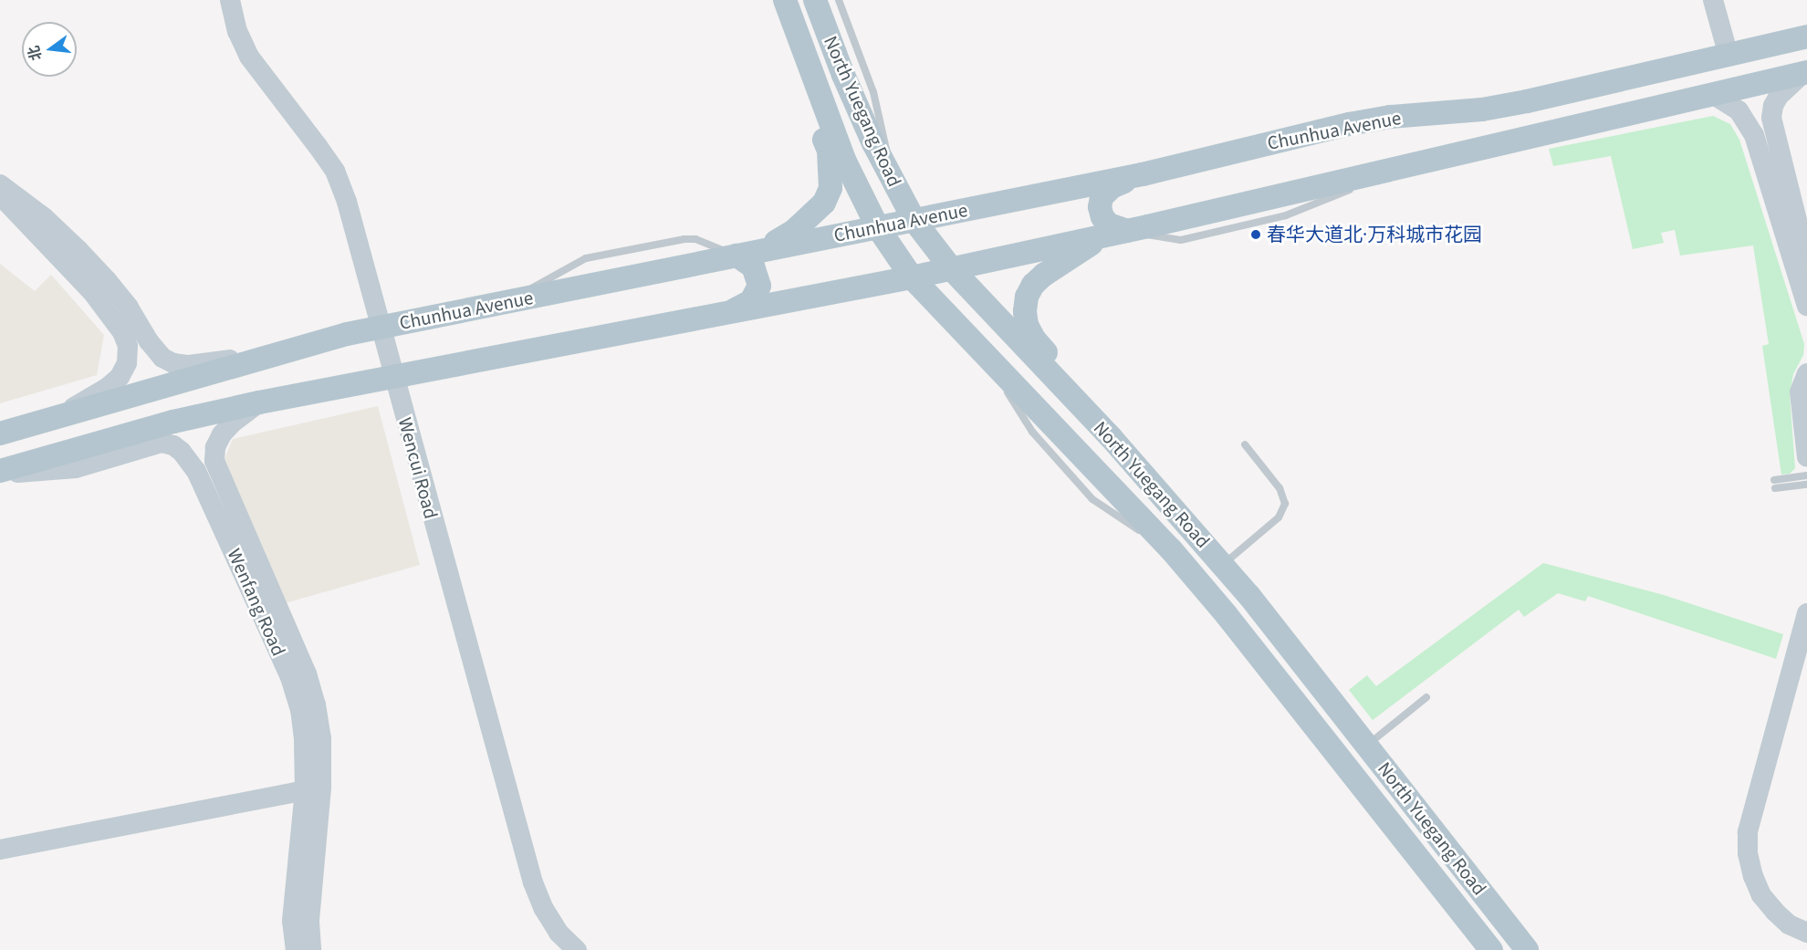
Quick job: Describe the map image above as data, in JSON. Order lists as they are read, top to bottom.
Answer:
{
  "streets": {
    "main road": ["North Yuegang Road", "Chunhua Avenue"],
    "street": ["Wencui Road", "Wenfang Road"]
  },
  "crossings": [
    ["North Yuegang Road", "Chunhua Avenue"]
  ],
  "places": ["春华大道北·万科城市花园"],
  "north": "left"
}
